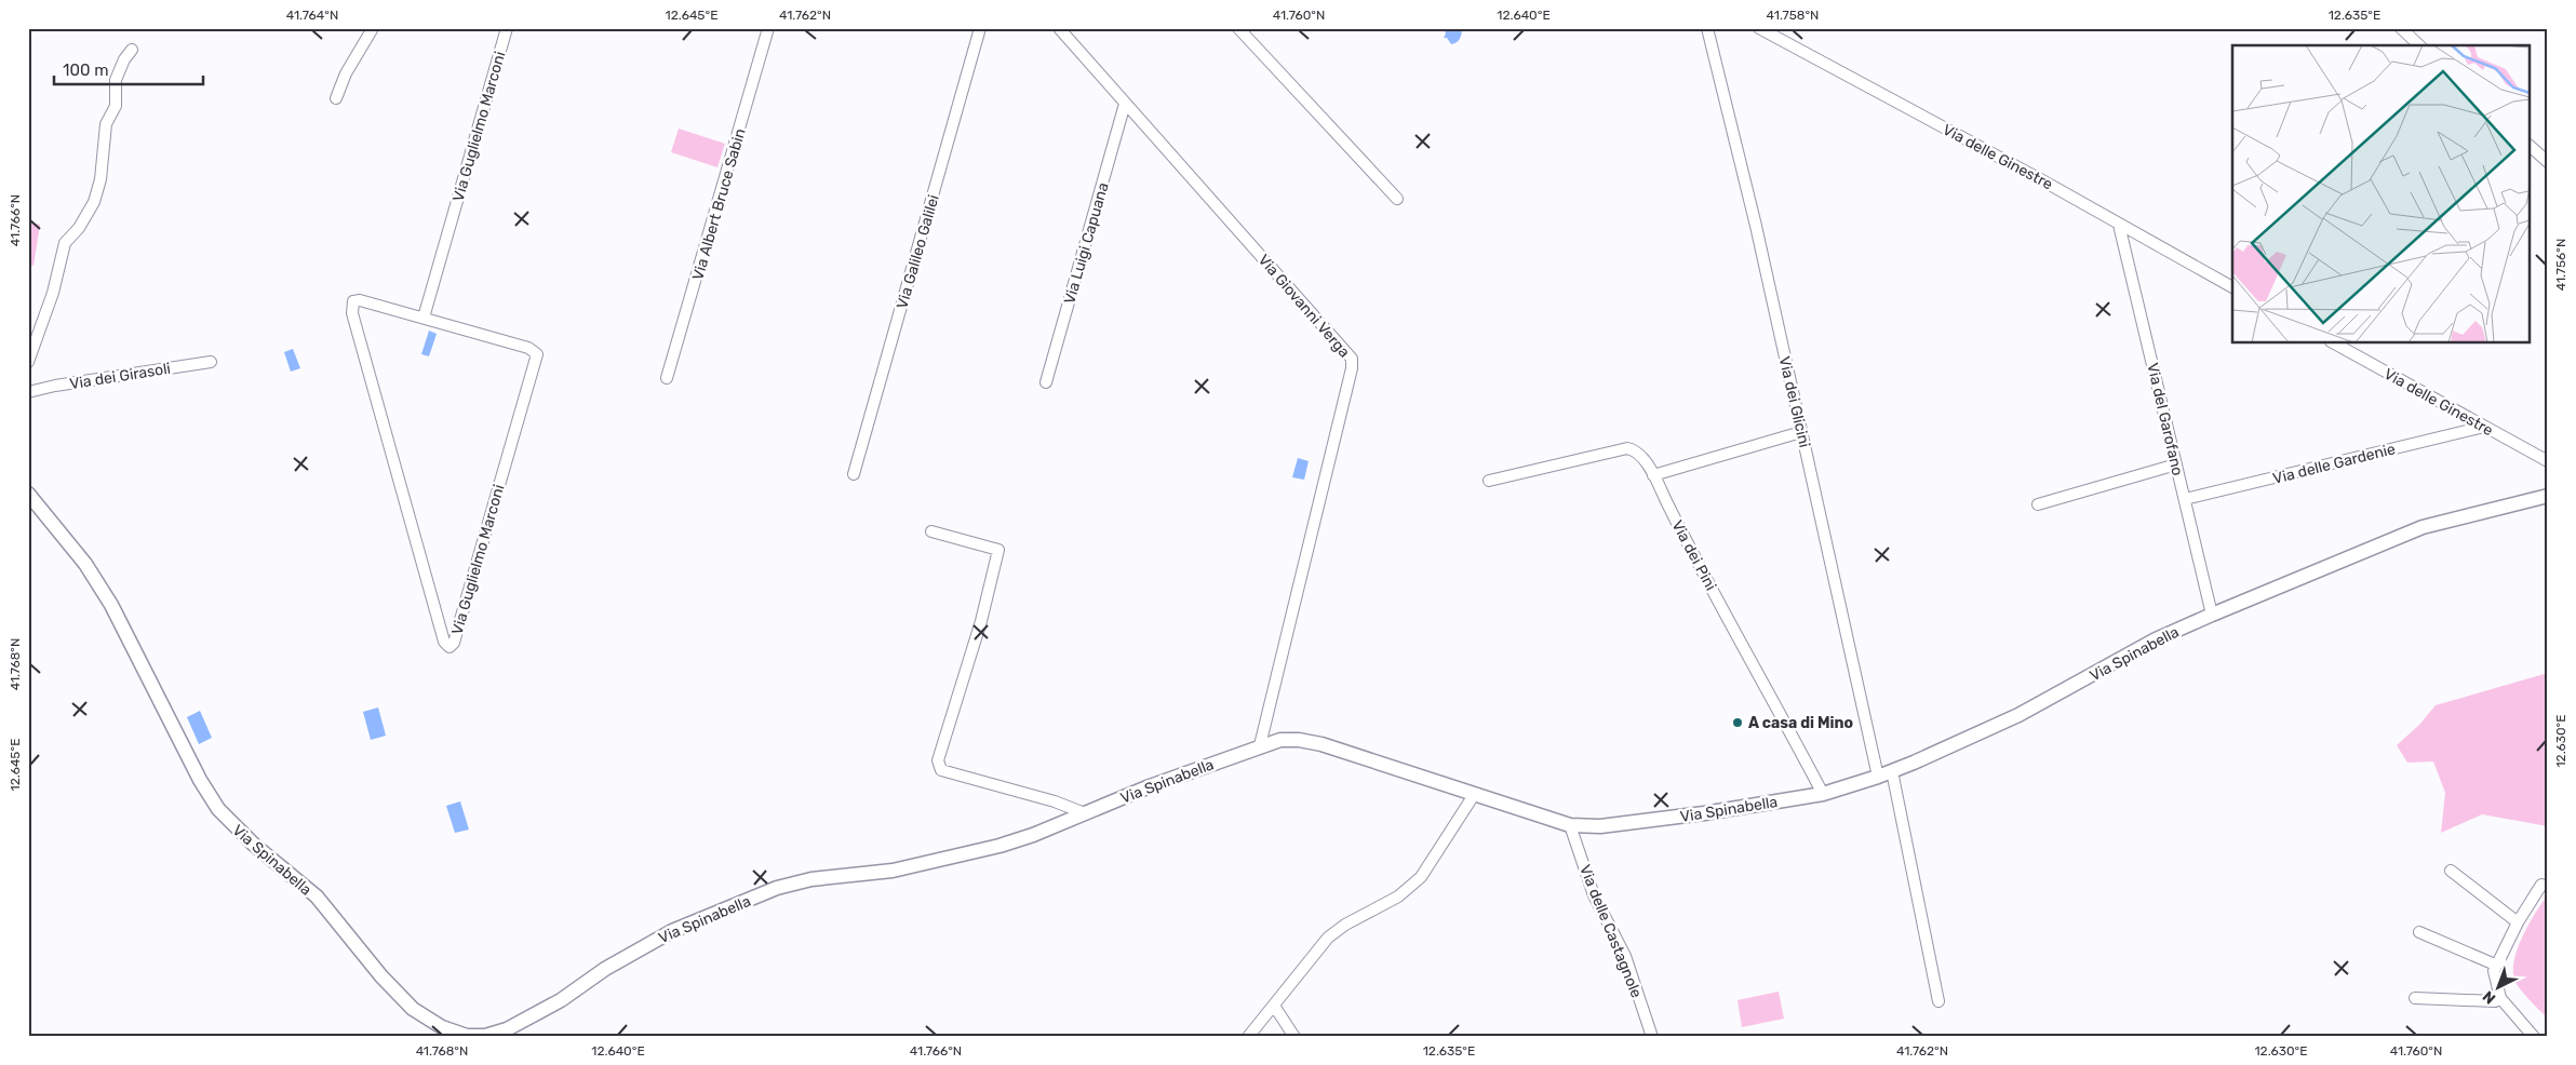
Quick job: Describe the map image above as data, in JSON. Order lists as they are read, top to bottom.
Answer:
{
  "streets": {
    "street": [
      "Via Guglielmo Marconi",
      "Via delle Ginestre",
      "Via Albert Bruce Sabin",
      "Via Luigi Capuana",
      "Via Galileo Galilei",
      "Via Giovanni Verga",
      "Via dei Girasoli",
      "Via dei Glicini",
      "Via del Garofano",
      "Via delle Gardenie",
      "Via dei Pini",
      "Via Spinabella",
      "Via delle Castagnole"
    ]
  },
  "crossings": [
    ["Via delle Ginestre", "Via del Garofano"],
    ["Via delle Ginestre", "Via delle Gardenie"],
    ["Via Luigi Capuana", "Via Giovanni Verga"],
    ["Via Giovanni Verga", "Via Spinabella"],
    ["Via dei Glicini", "Via Spinabella"],
    ["Via del Garofano", "Via delle Gardenie"],
    ["Via del Garofano", "Via Spinabella"],
    ["Via dei Pini", "Via Spinabella"],
    ["Via Spinabella", "Via delle Castagnole"]
  ],
  "places": ["A casa di Mino"],
  "scale_bar": "100 m",
  "north": "bottom left",
  "coordinates": [
    "41.764°N",
    "12.645°E",
    "41.762°N",
    "41.760°N",
    "12.640°E",
    "41.758°N",
    "12.635°E",
    "41.766°N",
    "41.756°N",
    "41.768°N",
    "12.630°E"
  ]
}
